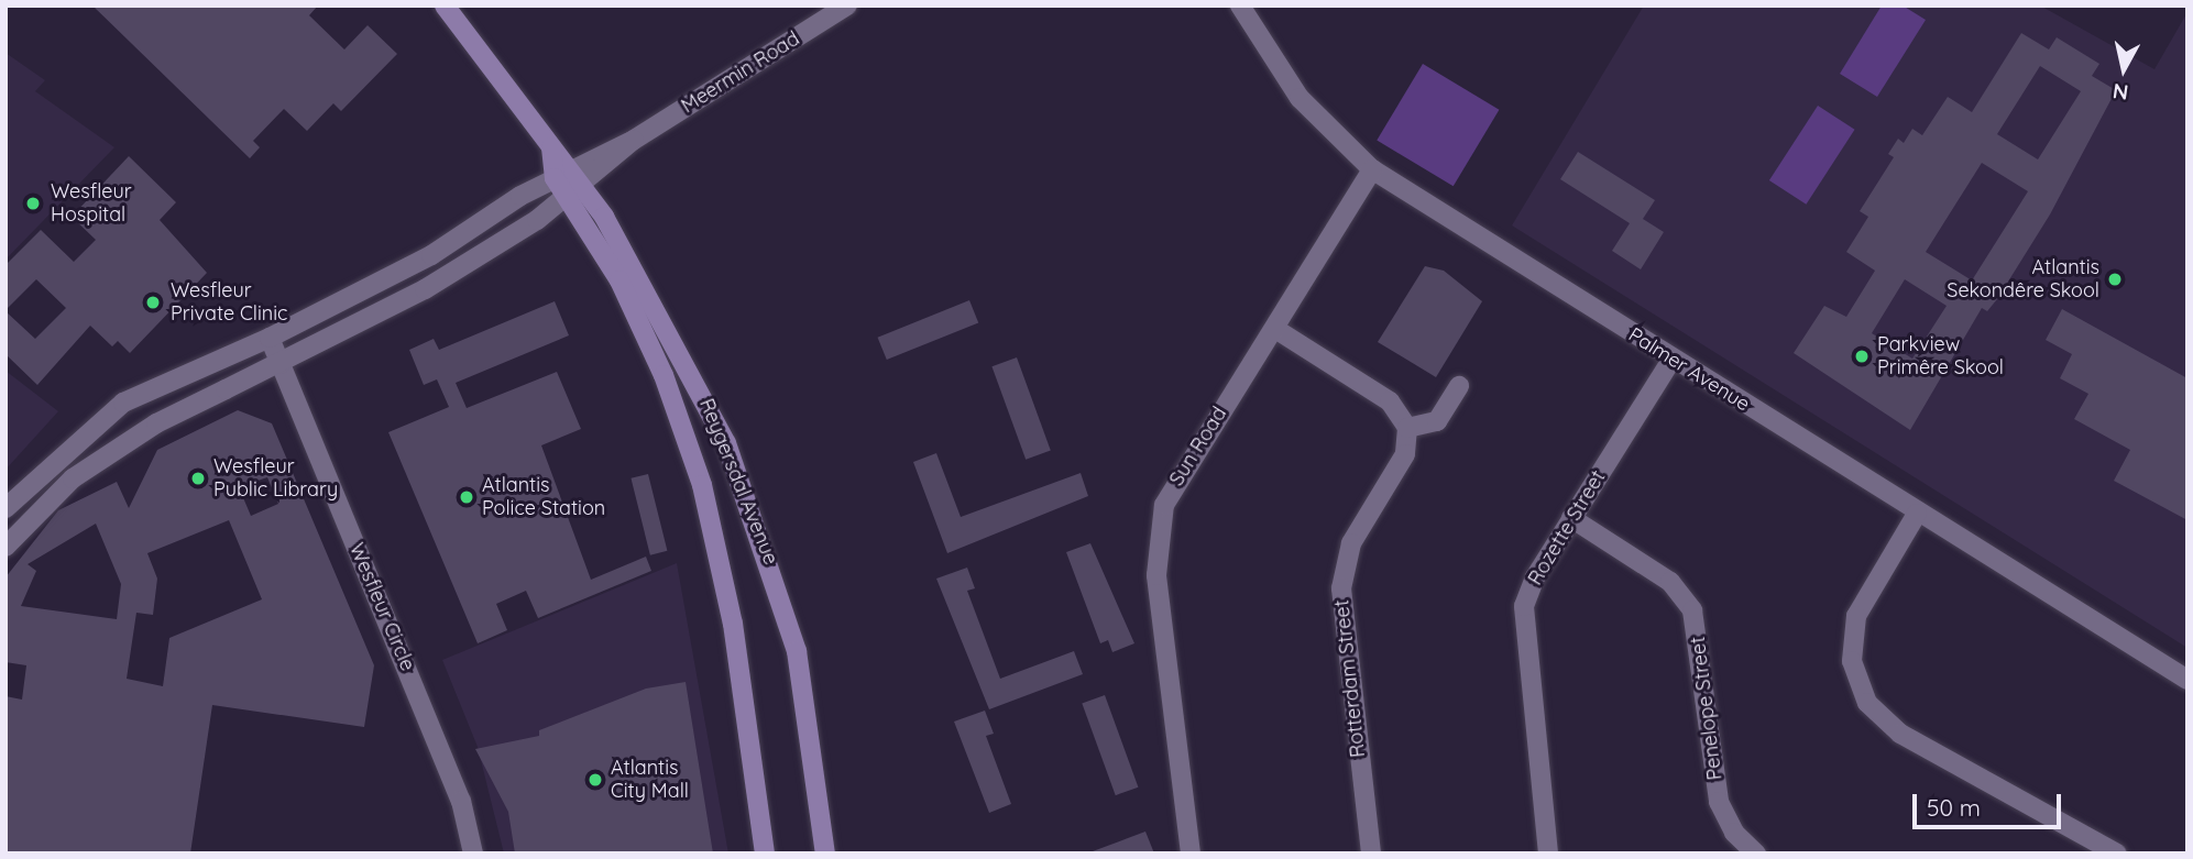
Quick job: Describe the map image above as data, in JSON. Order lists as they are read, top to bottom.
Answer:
{
  "streets": {
    "main road": ["Reygersdal Avenue"],
    "street": [
      "Meermin Road",
      "Palmer Avenue",
      "Sun Road",
      "Rozette Street",
      "Wesfleur Circle",
      "Rotterdam Street",
      "Penelope Street"
    ]
  },
  "crossings": [
    ["Meermin Road", "Reygersdal Avenue"],
    ["Palmer Avenue", "Sun Road"],
    ["Palmer Avenue", "Rozette Street"],
    ["Rozette Street", "Penelope Street"]
  ],
  "places": [
    "Wesfleur Hospital",
    "Atlantis Sekondêre Skool",
    "Wesfleur Private Clinic",
    "Parkview Primêre Skool",
    "Wesfleur Public Library",
    "Atlantis Police Station",
    "Atlantis City Mall"
  ],
  "scale_bar": "50 m",
  "north": "bottom"
}
